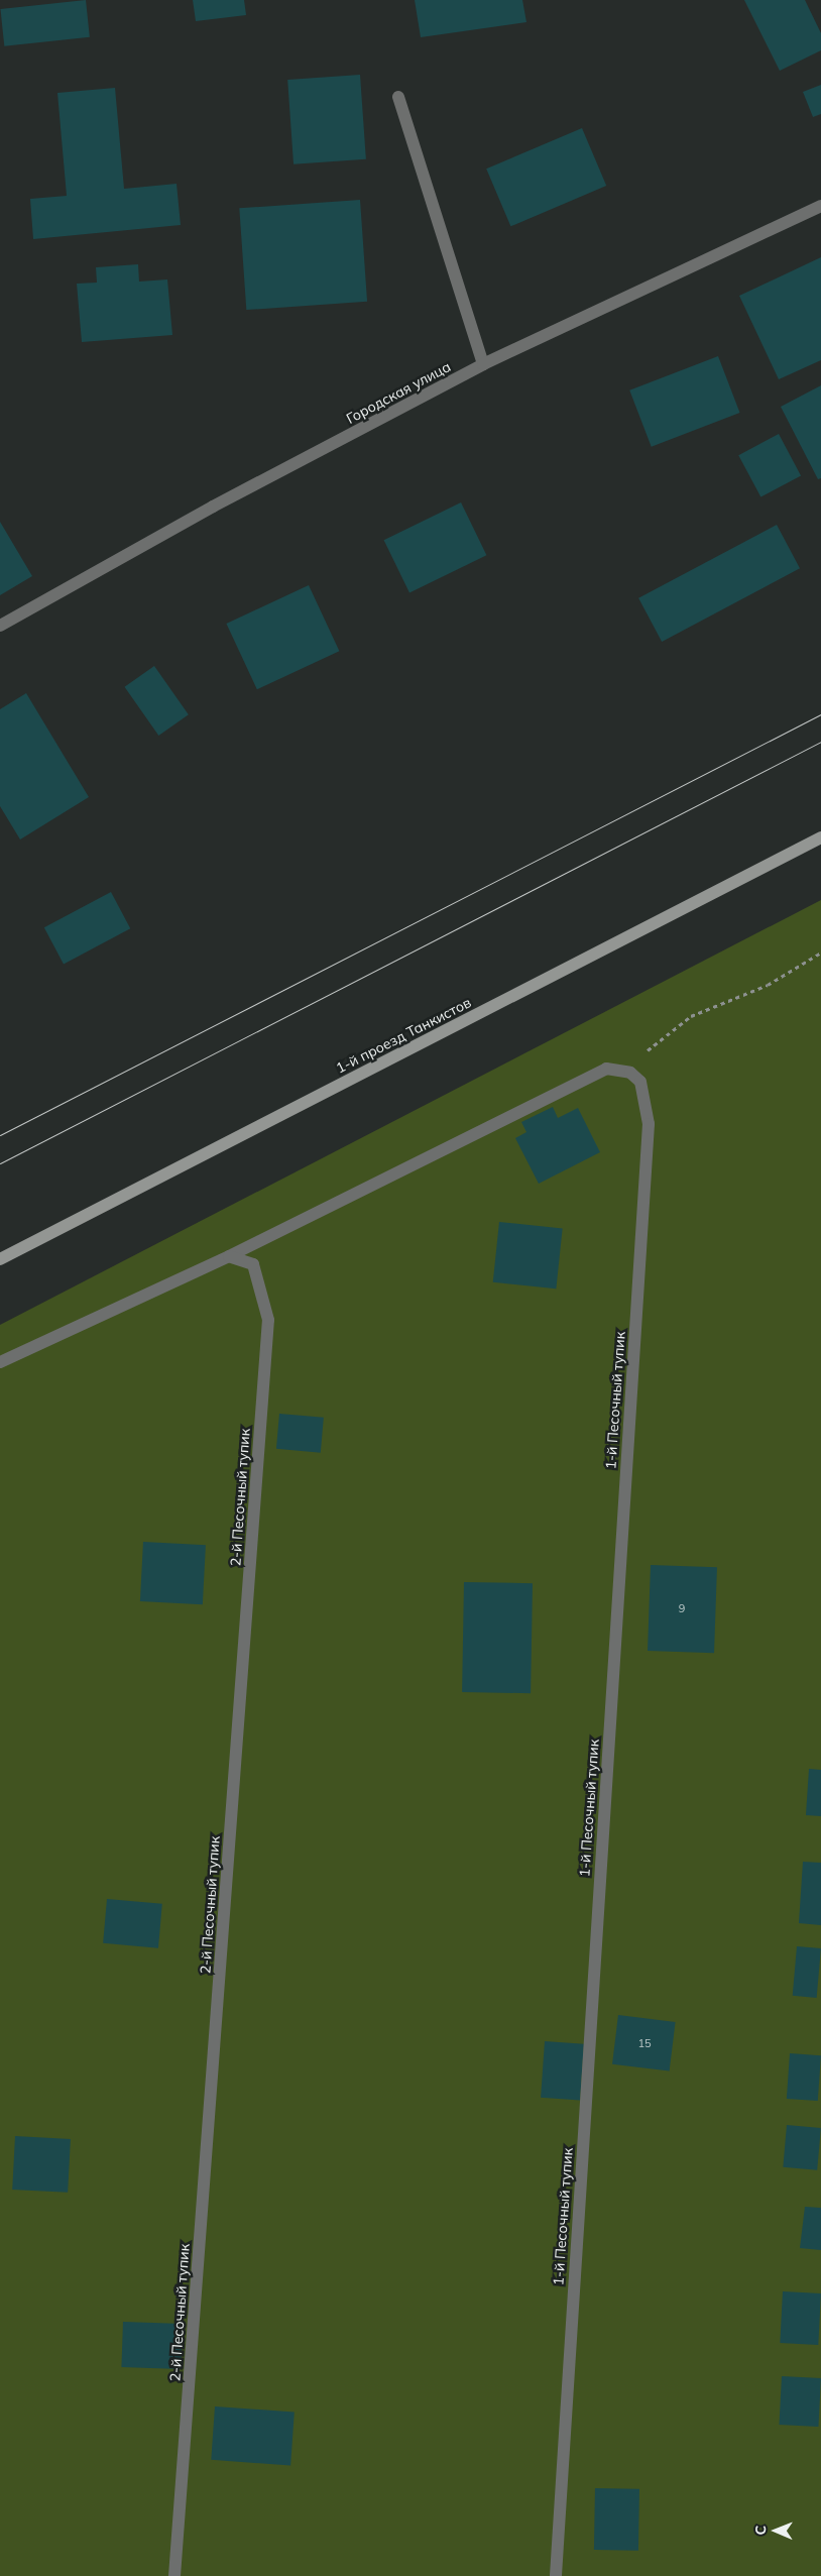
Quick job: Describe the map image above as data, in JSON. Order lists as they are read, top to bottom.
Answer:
{
  "streets": {
    "main road": ["1-й проезд Танкистов"],
    "street": ["Городская улица", "1-й Песочный тупик", "2-й Песочный тупик"]
  },
  "house_numbers": ["9", "15"],
  "north": "left"
}
